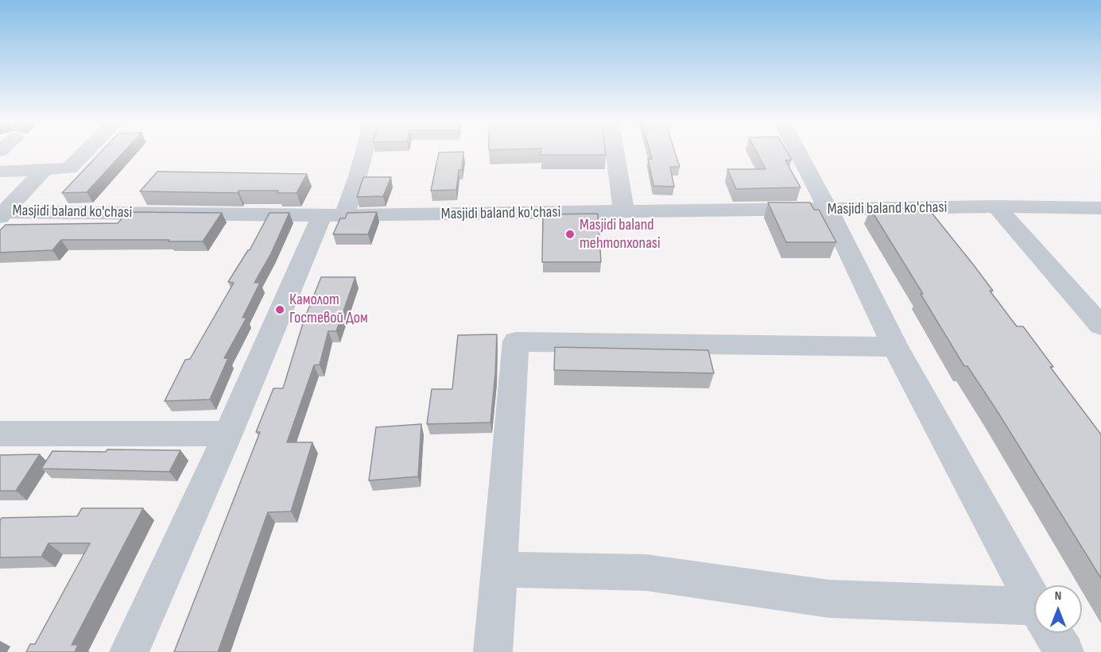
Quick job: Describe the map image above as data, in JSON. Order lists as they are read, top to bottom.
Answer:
{
  "streets": {
    "street": ["Masjidi baland ko'chasi"]
  },
  "places": ["Masjidi baland mehmonxonasi", "Камолот Гостевой Дом"],
  "north": "top"
}
